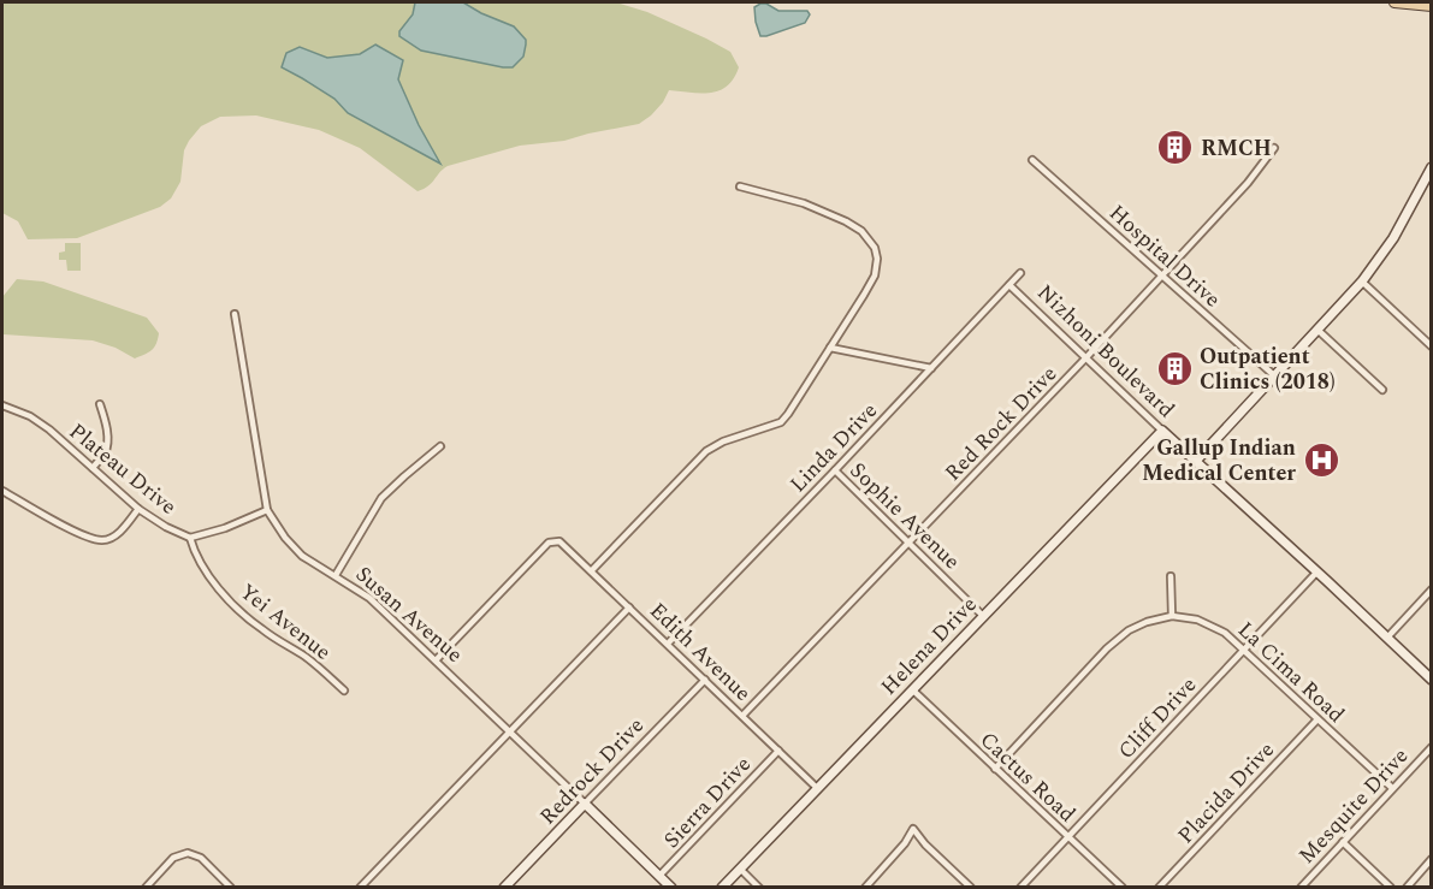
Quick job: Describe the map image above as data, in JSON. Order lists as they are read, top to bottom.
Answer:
{
  "streets": {
    "main road": [
      "Nizhoni Boulevard",
      "Susan Avenue",
      "Helena Drive",
      "Redrock Drive"
    ],
    "street": [
      "Hospital Drive",
      "Red Rock Drive",
      "Linda Drive",
      "Plateau Drive",
      "Sophie Avenue",
      "Yei Avenue",
      "Edith Avenue",
      "La Cima Road",
      "Cliff Drive",
      "Cactus Road",
      "Placida Drive",
      "Sierra Drive",
      "Mesquite Drive"
    ]
  },
  "crossings": [
    ["Hospital Drive", "Red Rock Drive"],
    ["Nizhoni Boulevard", "Red Rock Drive"],
    ["Nizhoni Boulevard", "Linda Drive"],
    ["Nizhoni Boulevard", "Helena Drive"],
    ["Nizhoni Boulevard", "Cliff Drive"],
    ["Red Rock Drive", "Sophie Avenue"],
    ["Red Rock Drive", "Edith Avenue"],
    ["Linda Drive", "Sophie Avenue"],
    ["Linda Drive", "Edith Avenue"],
    ["Plateau Drive", "Susan Avenue"],
    ["Plateau Drive", "Yei Avenue"],
    ["Sophie Avenue", "Helena Drive"],
    ["Susan Avenue", "Edith Avenue"],
    ["Susan Avenue", "Redrock Drive"],
    ["Susan Avenue", "Sierra Drive"],
    ["Helena Drive", "Edith Avenue"],
    ["Helena Drive", "Cactus Road"],
    ["Edith Avenue", "Redrock Drive"],
    ["Edith Avenue", "Sierra Drive"],
    ["La Cima Road", "Cliff Drive"],
    ["La Cima Road", "Cactus Road"],
    ["La Cima Road", "Placida Drive"],
    ["La Cima Road", "Mesquite Drive"],
    ["Cliff Drive", "Cactus Road"]
  ],
  "places": {
    "building": ["RMCH", "Outpatient Clinics (2018)"],
    "hospital": ["Gallup Indian Medical Center"]
  }
}
